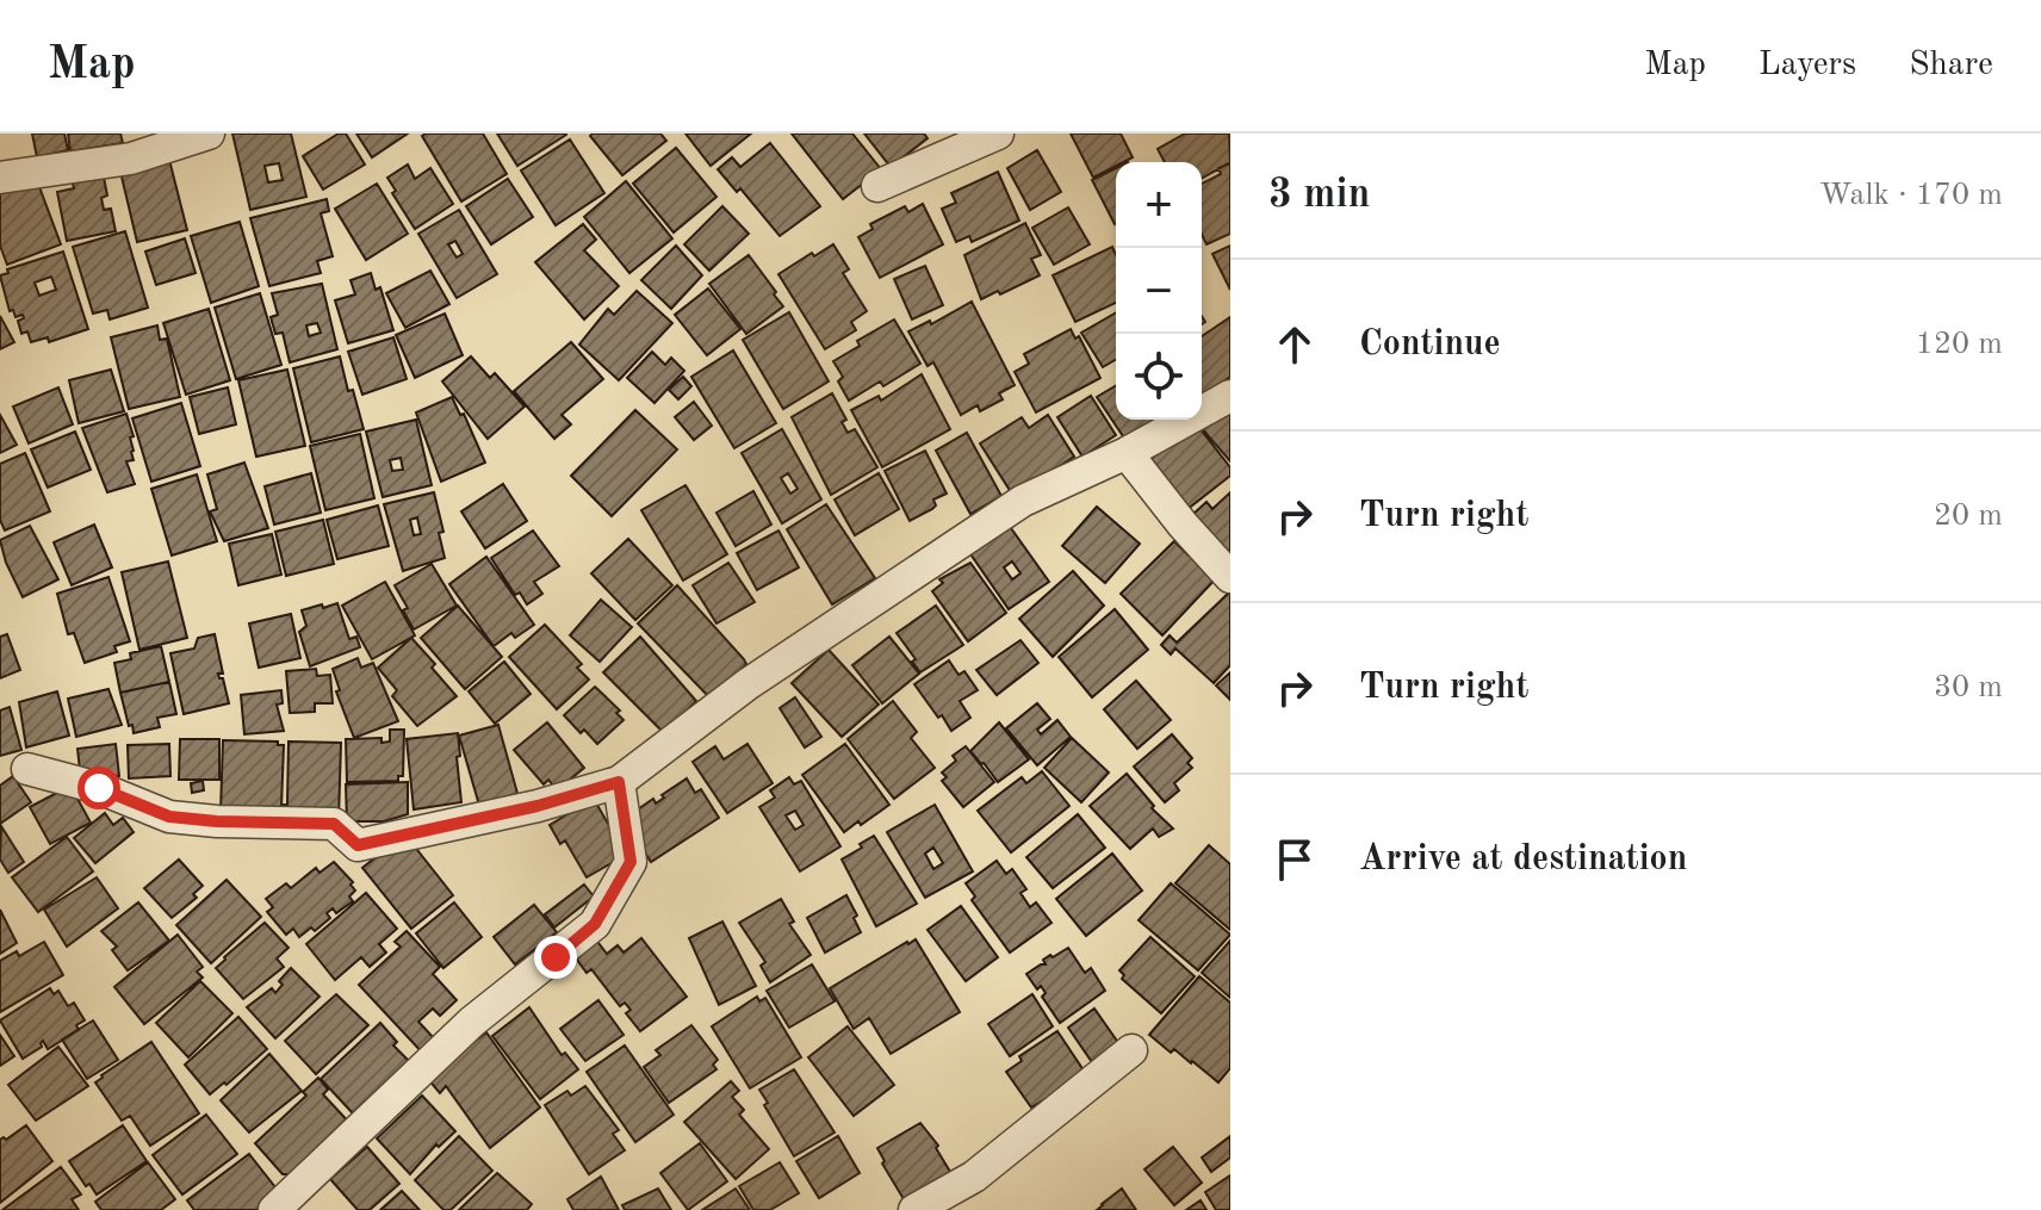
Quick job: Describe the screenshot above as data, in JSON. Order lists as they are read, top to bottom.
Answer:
{
  "page": {
    "header": "Map",
    "nav": ["Map", "Layers", "Share"],
    "heading": ["3 min", "Walk · 170 m"],
    "map_buttons": ["+", "−"],
    "list": [
      ["Continue", "120 m"],
      ["Turn right", "20 m"],
      ["Turn right", "30 m"],
      "Arrive at destination"
    ]
  }
}
